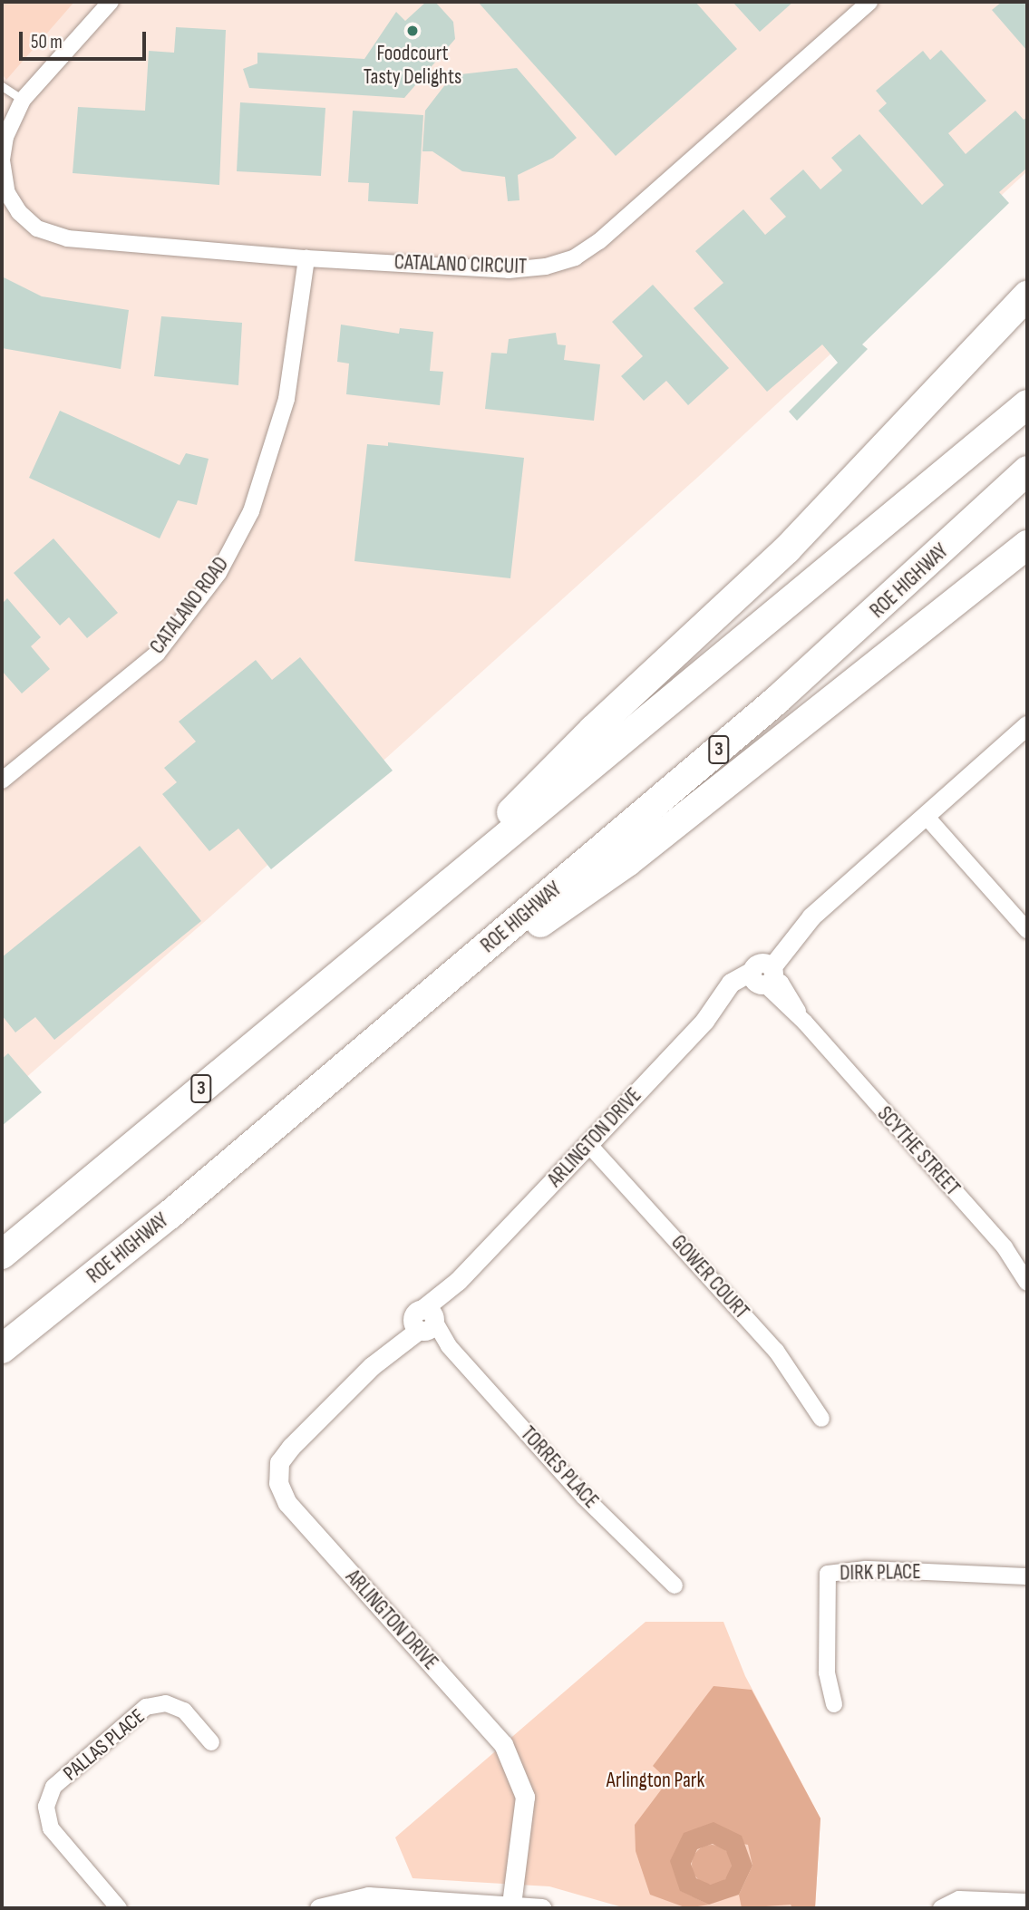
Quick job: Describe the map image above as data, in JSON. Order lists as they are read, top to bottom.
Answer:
{
  "streets": {
    "highway": ["ROE HIGHWAY", "3"],
    "street": [
      "CATALANO CIRCUIT",
      "CATALANO ROAD",
      "ARLINGTON DRIVE",
      "SCYTHE STREET",
      "GOWER COURT",
      "TORRES PLACE",
      "DIRK PLACE",
      "PALLAS PLACE"
    ]
  },
  "crossings": [
    ["CATALANO CIRCUIT", "CATALANO ROAD"],
    ["ARLINGTON DRIVE", "SCYTHE STREET"],
    ["ARLINGTON DRIVE", "GOWER COURT"],
    ["ARLINGTON DRIVE", "TORRES PLACE"]
  ],
  "parks": ["Arlington Park"],
  "places": ["Foodcourt Tasty Delights"],
  "scale_bar": "50 m"
}
